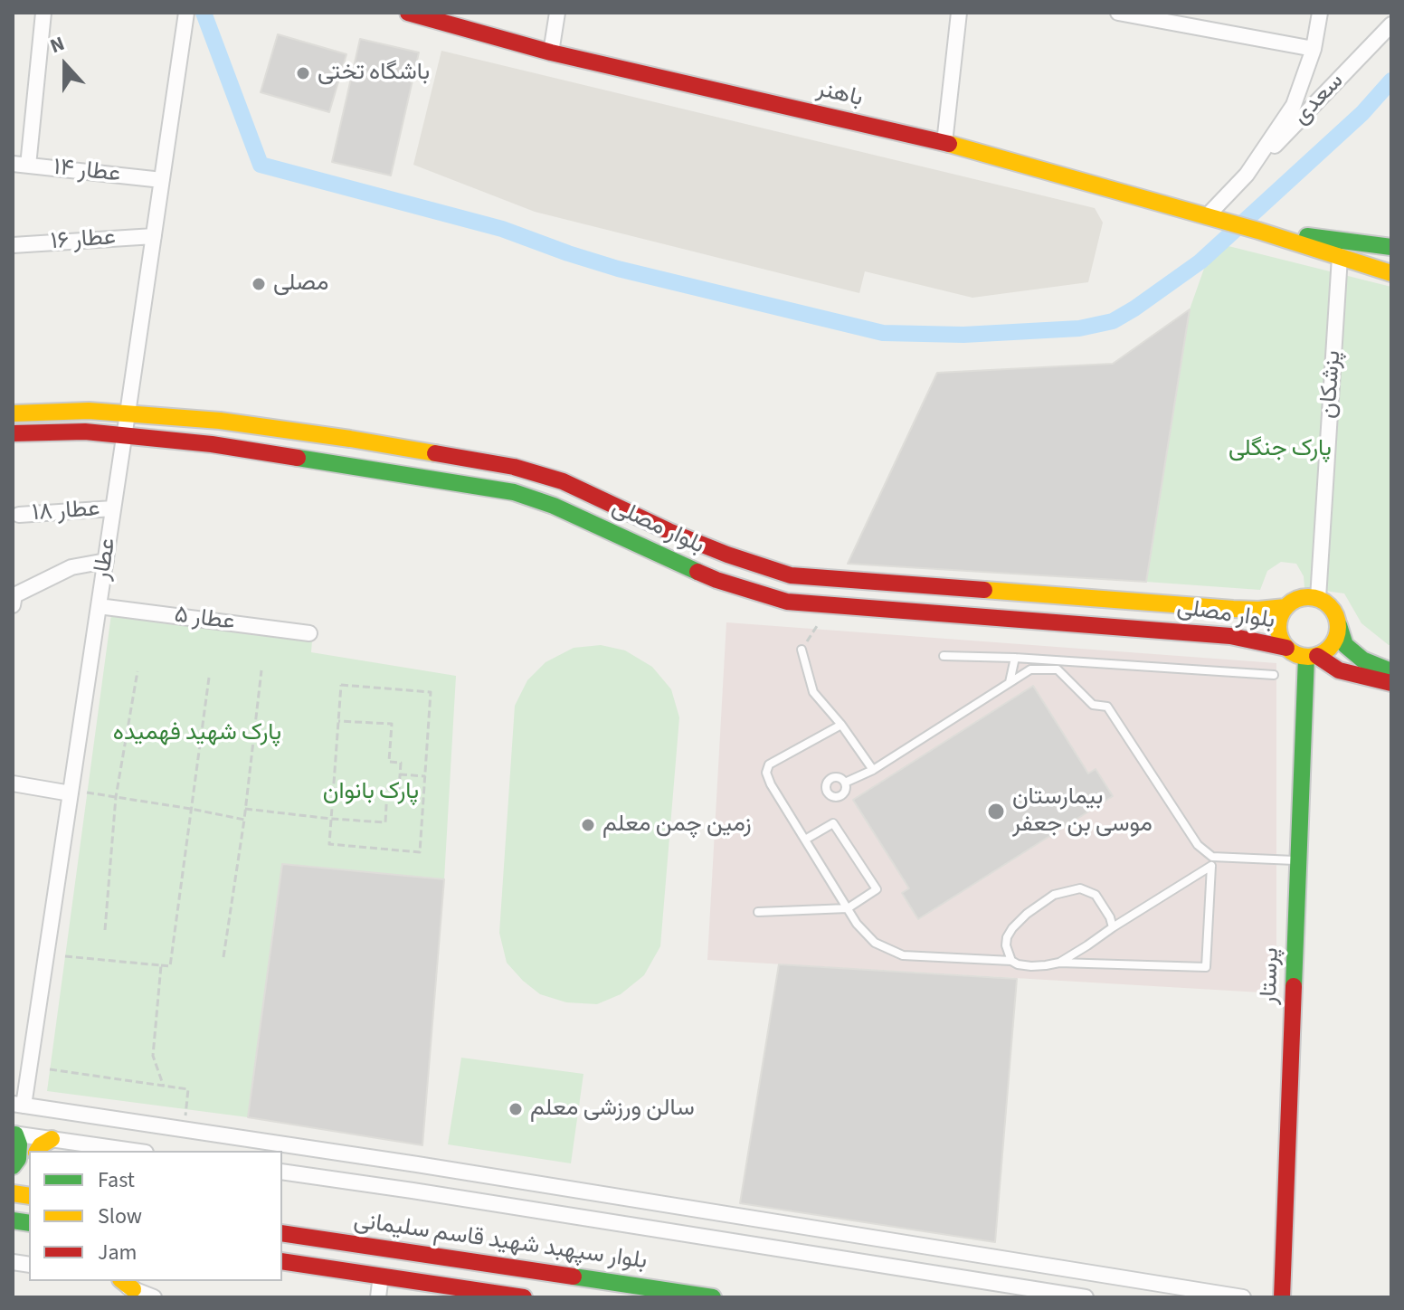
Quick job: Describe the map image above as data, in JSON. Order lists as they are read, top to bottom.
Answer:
{
  "streets": {
    "main road": [
      "باهنر",
      "بلوار مصلی",
      "پرستار",
      "بلوار سپهبد شهید قاسم سلیمانی"
    ],
    "street": [
      "سعدی",
      "عطار ۱۴",
      "عطار ۱۶",
      "پزشکان",
      "عطار ۱۸",
      "عطار",
      "عطار ۵"
    ]
  },
  "crossings": [
    ["باهنر", "پزشکان"],
    ["عطار ۱۴", "عطار"],
    ["عطار ۱۶", "عطار"],
    ["پزشکان", "بلوار مصلی"],
    ["پزشکان", "پرستار"],
    ["عطار ۱۸", "عطار"],
    ["بلوار مصلی", "عطار"],
    ["بلوار مصلی", "پرستار"],
    ["عطار", "عطار ۵"]
  ],
  "parks": ["پارک جنگلی", "پارک شهید فهمیده", "پارک بانوان"],
  "places": [
    "باشگاه تختی",
    "مصلی",
    "بیمارستان موسی بن جعفر",
    "زمین چمن معلم",
    "سالن ورزشی معلم"
  ],
  "legend": ["Fast", "Slow", "Jam"],
  "north": "top"
}
